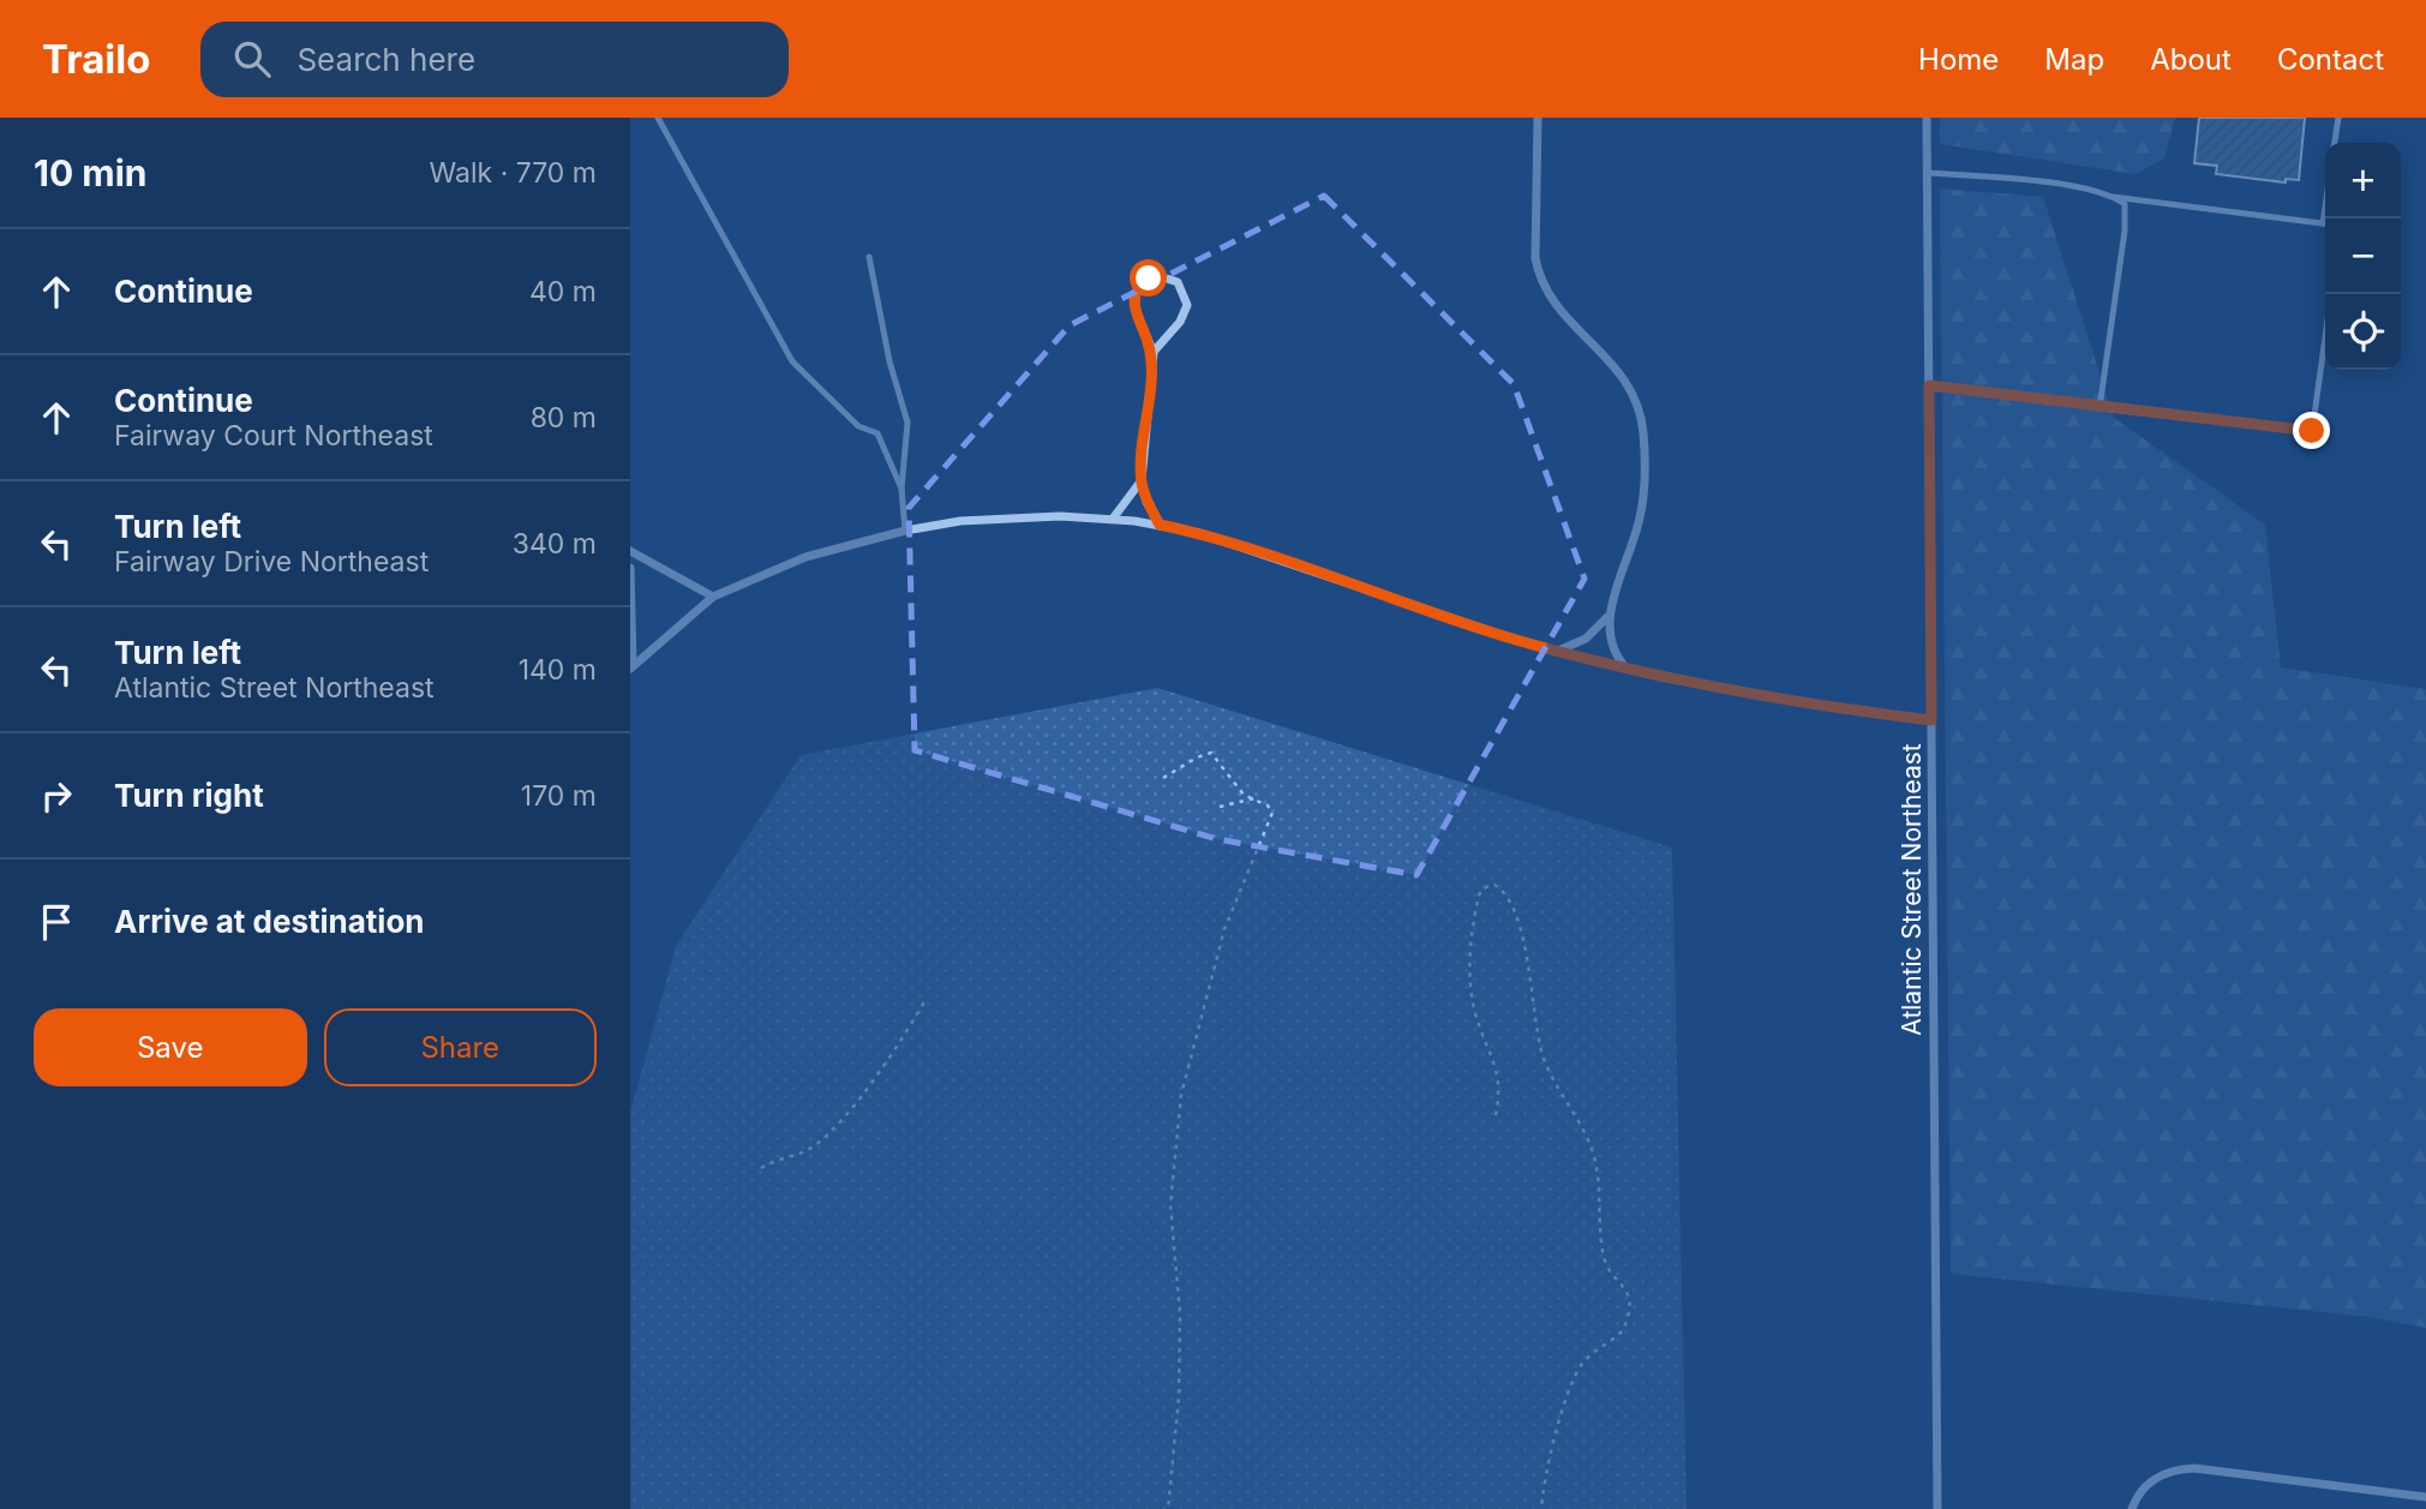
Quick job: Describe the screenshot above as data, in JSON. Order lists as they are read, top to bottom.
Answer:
{
  "streets": {
    "street": ["Atlantic Street Northeast"]
  },
  "page": {
    "header": "Trailo",
    "search": "Search here",
    "nav": [
      "Home",
      "Map",
      "About",
      "Contact"
    ],
    "heading": ["10 min", "Walk · 770 m"],
    "map_buttons": ["+", "−"],
    "list": [
      ["Continue", "40 m"],
      ["Continue", "Fairway Court Northeast", "80 m"],
      ["Turn left", "Fairway Drive Northeast", "340 m"],
      ["Turn left", "Atlantic Street Northeast", "140 m"],
      ["Turn right", "170 m"],
      "Arrive at destination"
    ],
    "buttons": ["Save", "Share"]
  }
}
